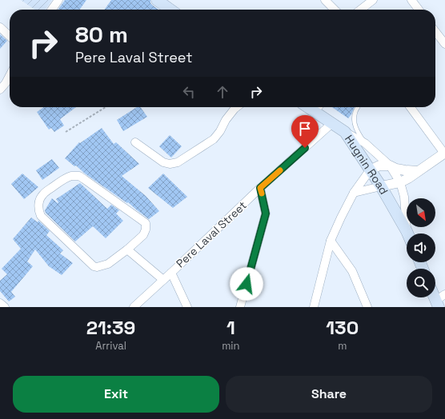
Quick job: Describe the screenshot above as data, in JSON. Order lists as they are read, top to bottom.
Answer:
{
  "streets": {
    "main road": ["Hugnin Road"],
    "street": ["Pere Laval Street"]
  },
  "crossings": [
    ["Hugnin Road", "Pere Laval Street"]
  ],
  "north": "bottom right",
  "page": {
    "turn": ["80 m", "Pere Laval Street"],
    "eta": [
      "21:39",
      "Arrival",
      "1",
      "min",
      "130",
      "m"
    ],
    "buttons": ["Exit", "Share"]
  }
}
